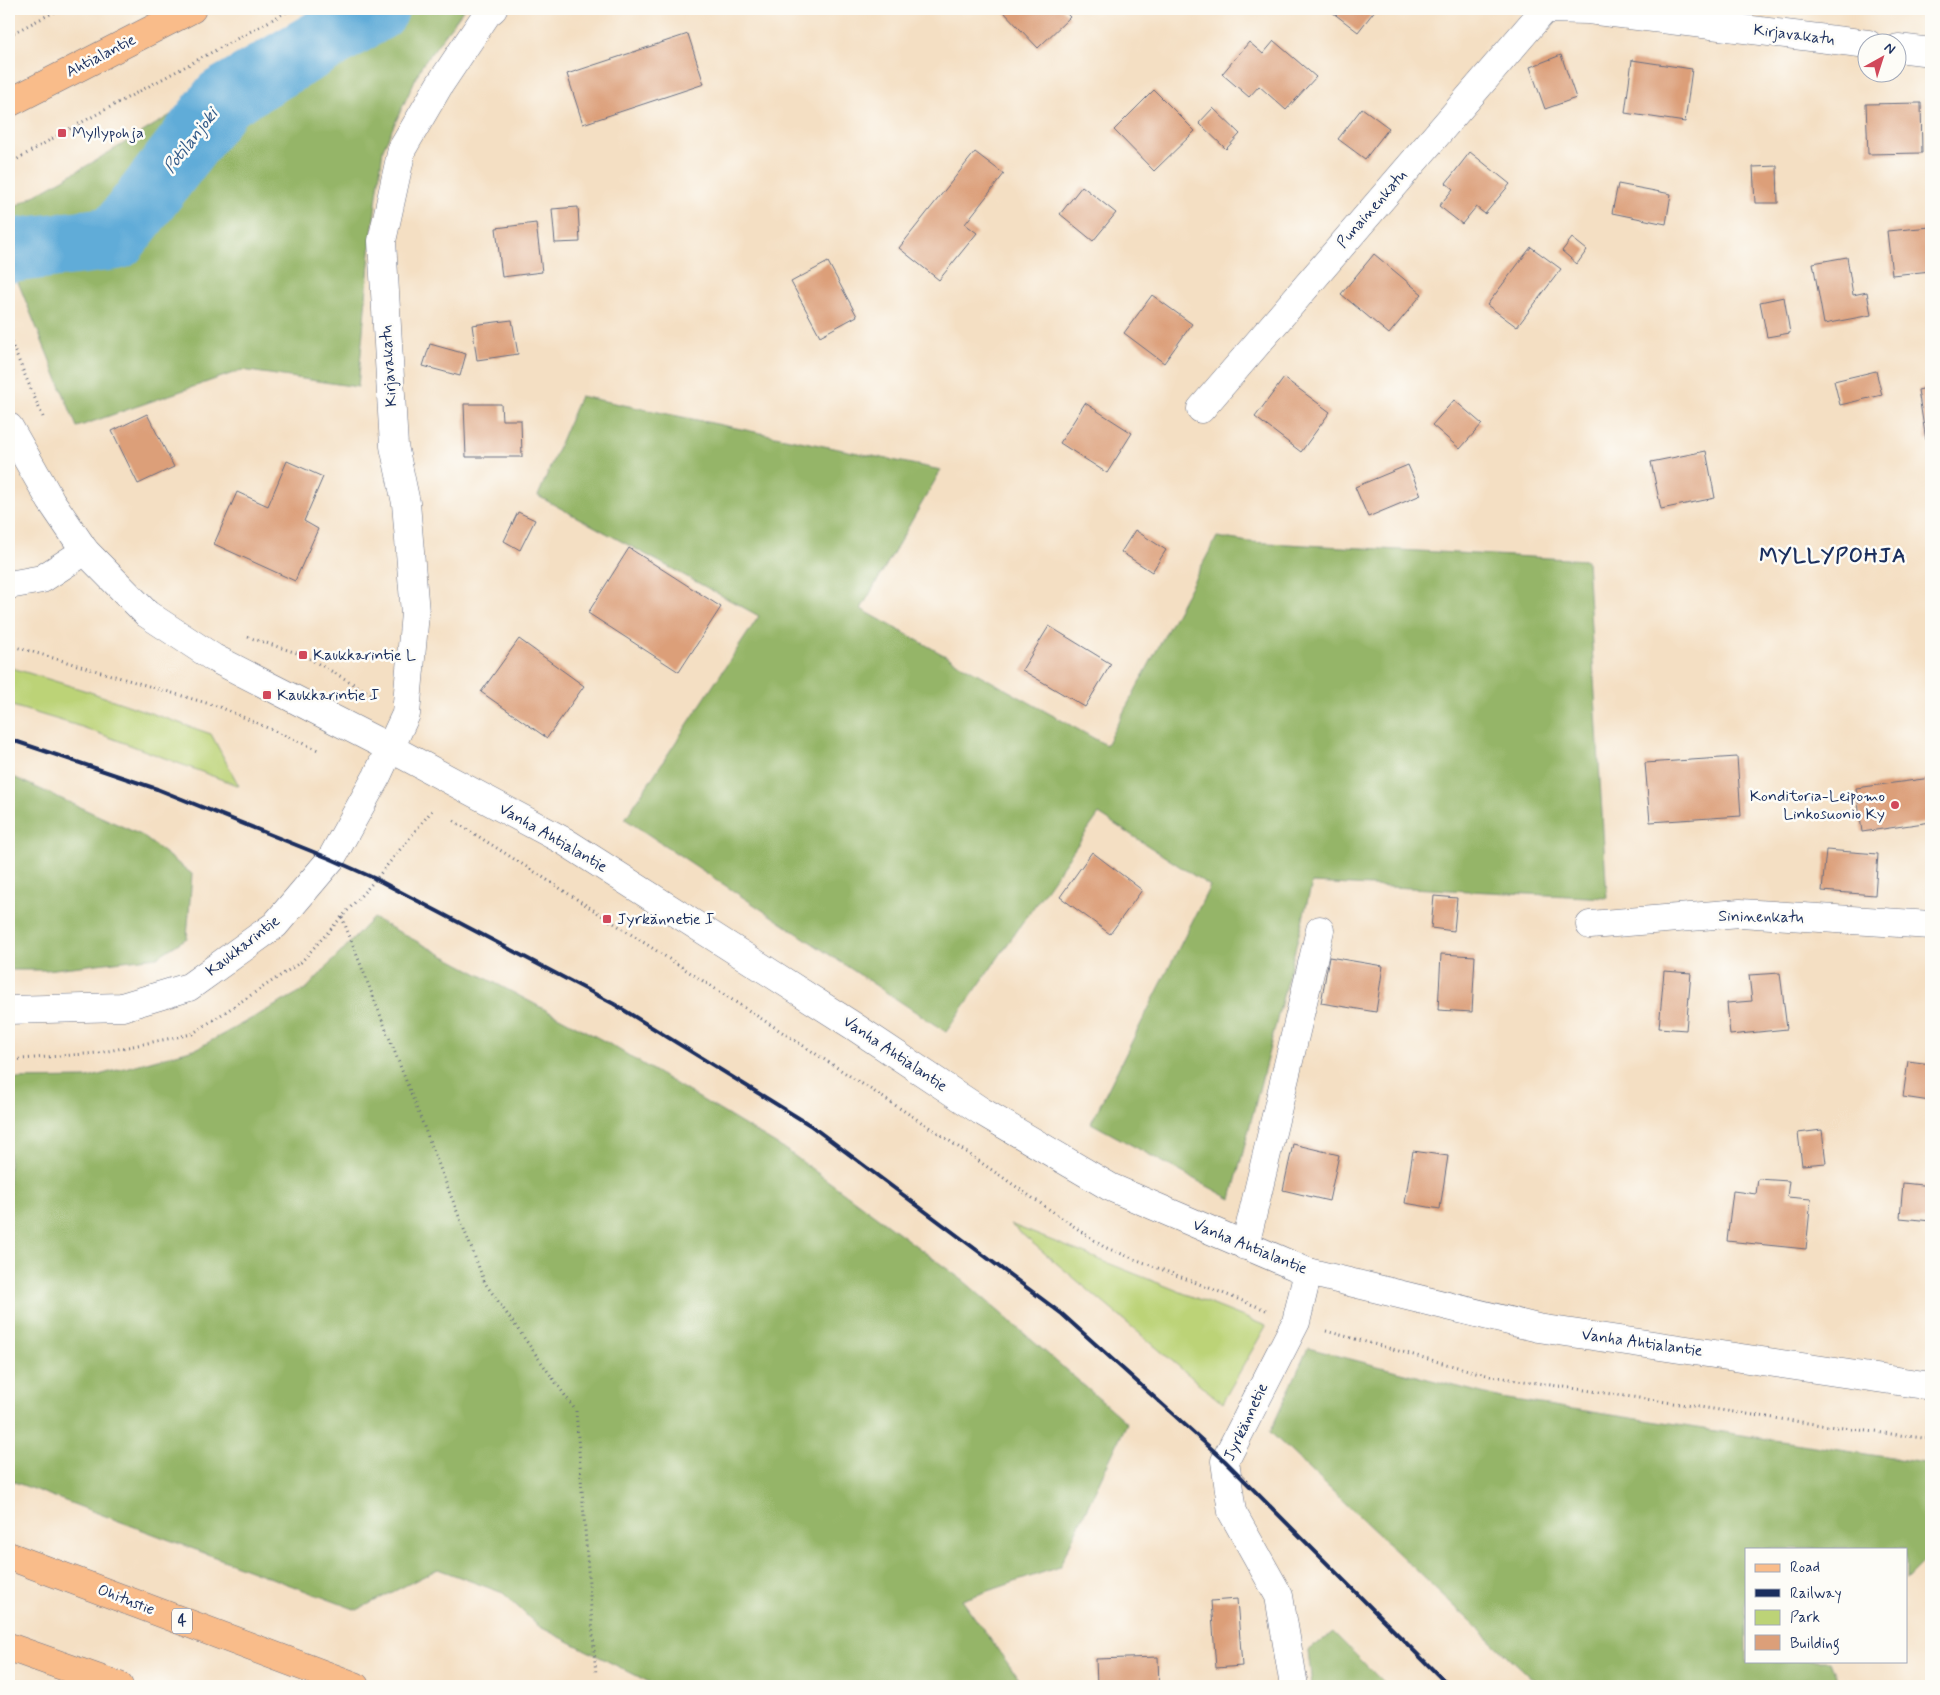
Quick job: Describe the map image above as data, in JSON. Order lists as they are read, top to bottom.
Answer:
{
  "streets": {
    "main road": ["Ahtialantie", "Ohitustie", "4"],
    "street": [
      "Kirjavakatu",
      "Punainenkatu",
      "Vanha Ahtialantie",
      "Sininenkatu",
      "Kaukkarintie",
      "Jyrkännetie"
    ]
  },
  "crossings": [
    ["Kirjavakatu", "Punainenkatu"],
    ["Kirjavakatu", "Vanha Ahtialantie"],
    ["Kirjavakatu", "Kaukkarintie"],
    ["Vanha Ahtialantie", "Kaukkarintie"],
    ["Vanha Ahtialantie", "Jyrkännetie"]
  ],
  "districts": ["MYLLYPOHJA"],
  "water": ["Potilanjoki"],
  "places": {
    "transit": [
      "Myllypohja",
      "Kaukkarintie L",
      "Kaukkarintie I",
      "Jyrkännetie I"
    ],
    "other": ["Konditoria-Leipomo Linkosuonio Ky"]
  },
  "legend": [
    "Road",
    "Railway",
    "Park",
    "Building"
  ],
  "north": "top right"
}
